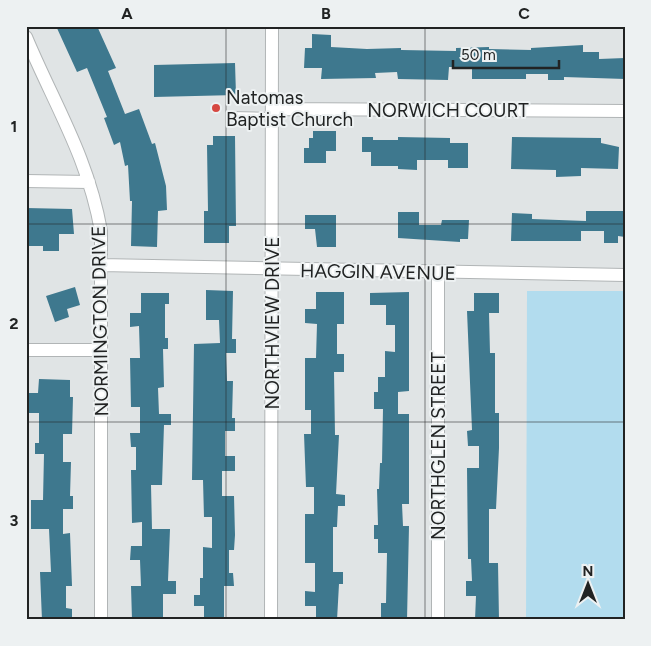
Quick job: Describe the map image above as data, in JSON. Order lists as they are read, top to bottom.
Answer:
{
  "streets": {
    "street": [
      "NORWICH COURT",
      "HAGGIN AVENUE",
      "NORMINGTON DRIVE",
      "NORTHVIEW DRIVE",
      "NORTHGLEN STREET"
    ]
  },
  "crossings": [
    ["NORWICH COURT", "NORTHVIEW DRIVE"],
    ["HAGGIN AVENUE", "NORMINGTON DRIVE"],
    ["HAGGIN AVENUE", "NORTHVIEW DRIVE"],
    ["HAGGIN AVENUE", "NORTHGLEN STREET"]
  ],
  "places": ["Natomas Baptist Church"],
  "scale_bar": "50 m",
  "north": "top",
  "grid": {
    "columns": ["A", "B", "C"],
    "rows": ["1", "2", "3"]
  }
}
